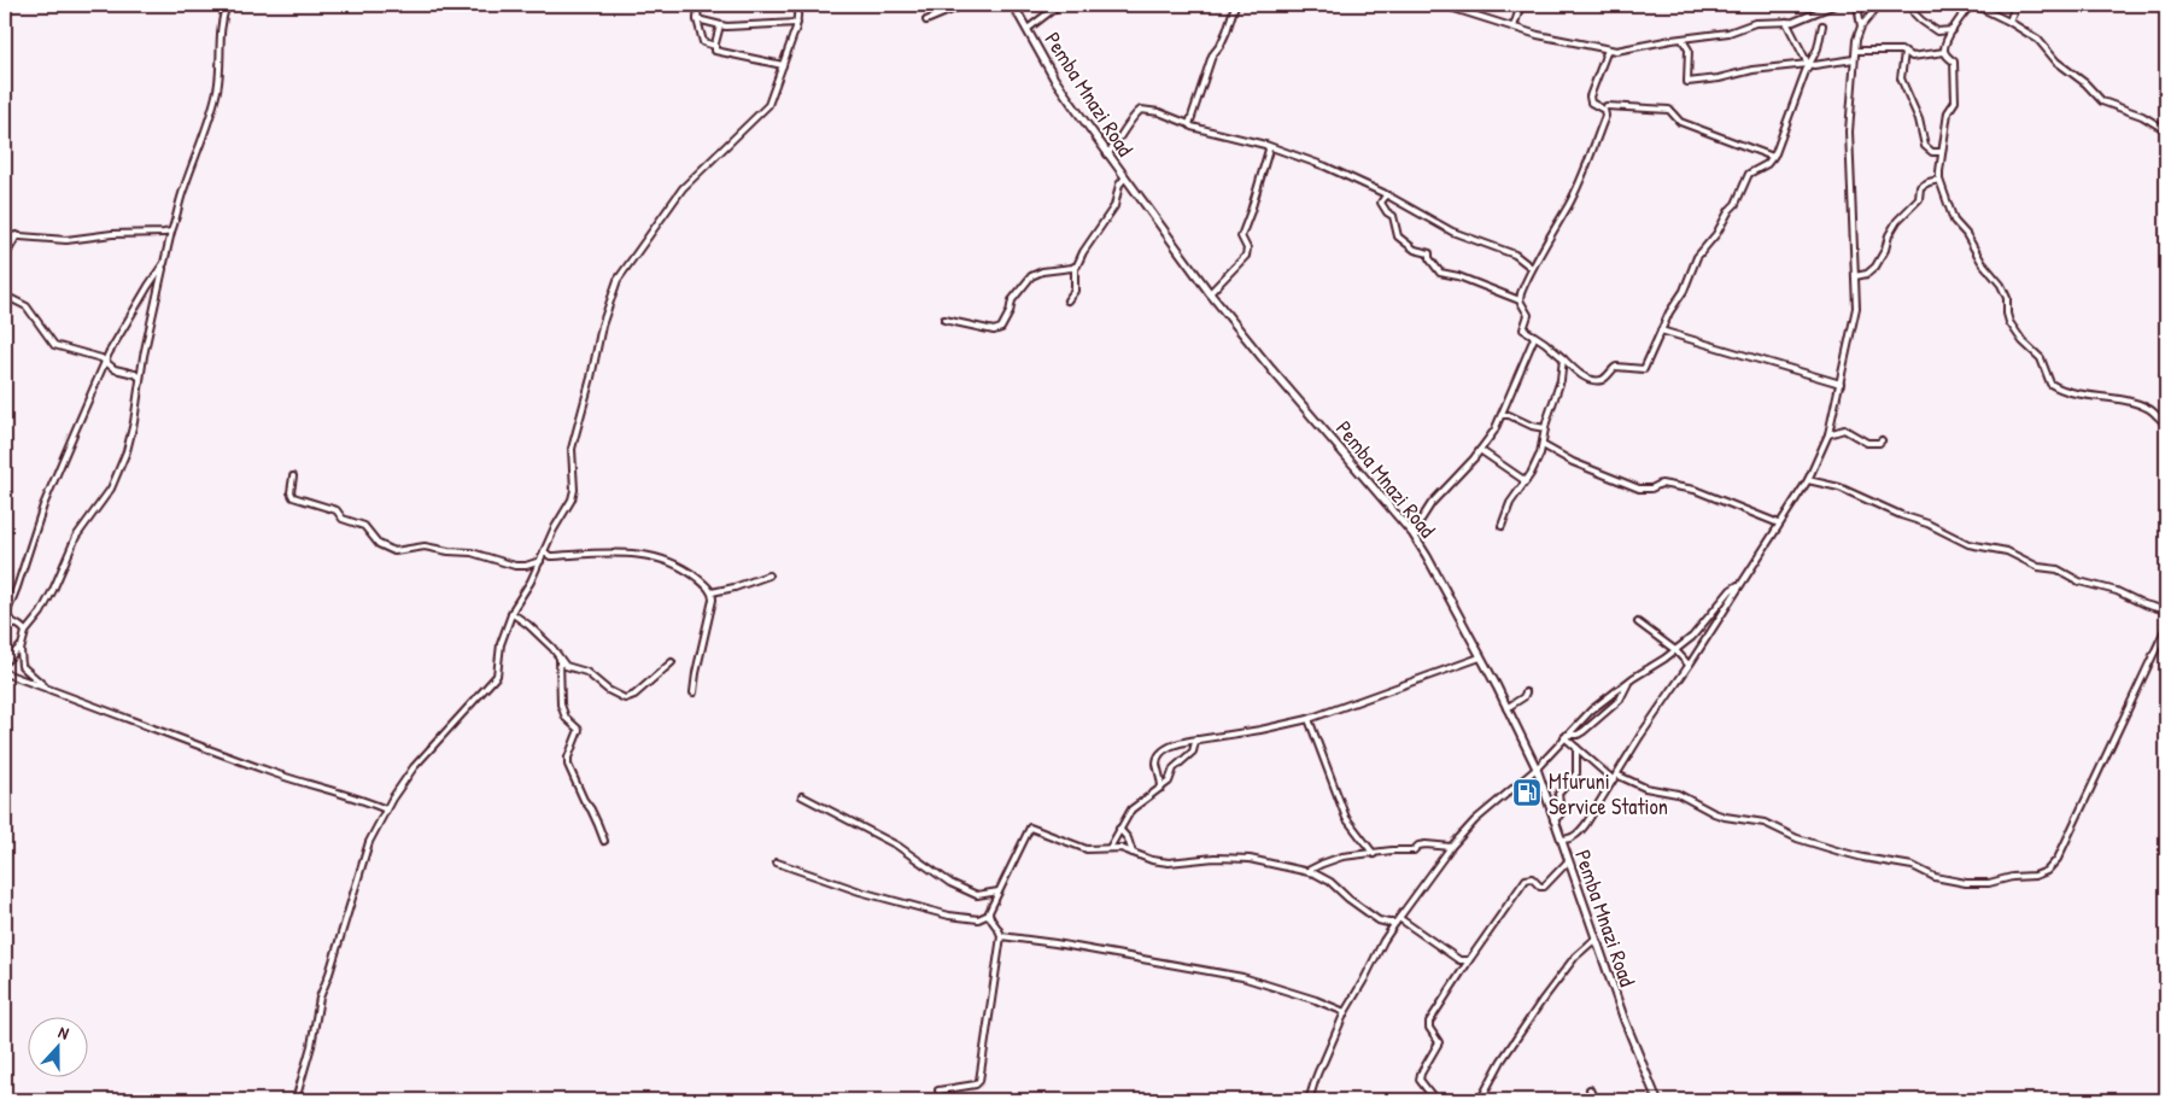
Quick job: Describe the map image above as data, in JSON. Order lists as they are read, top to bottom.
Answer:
{
  "streets": {
    "main road": ["Pemba Mnazi Road"]
  },
  "places": {
    "fuel station": ["Mfuruni Service Station"]
  },
  "north": "top"
}
